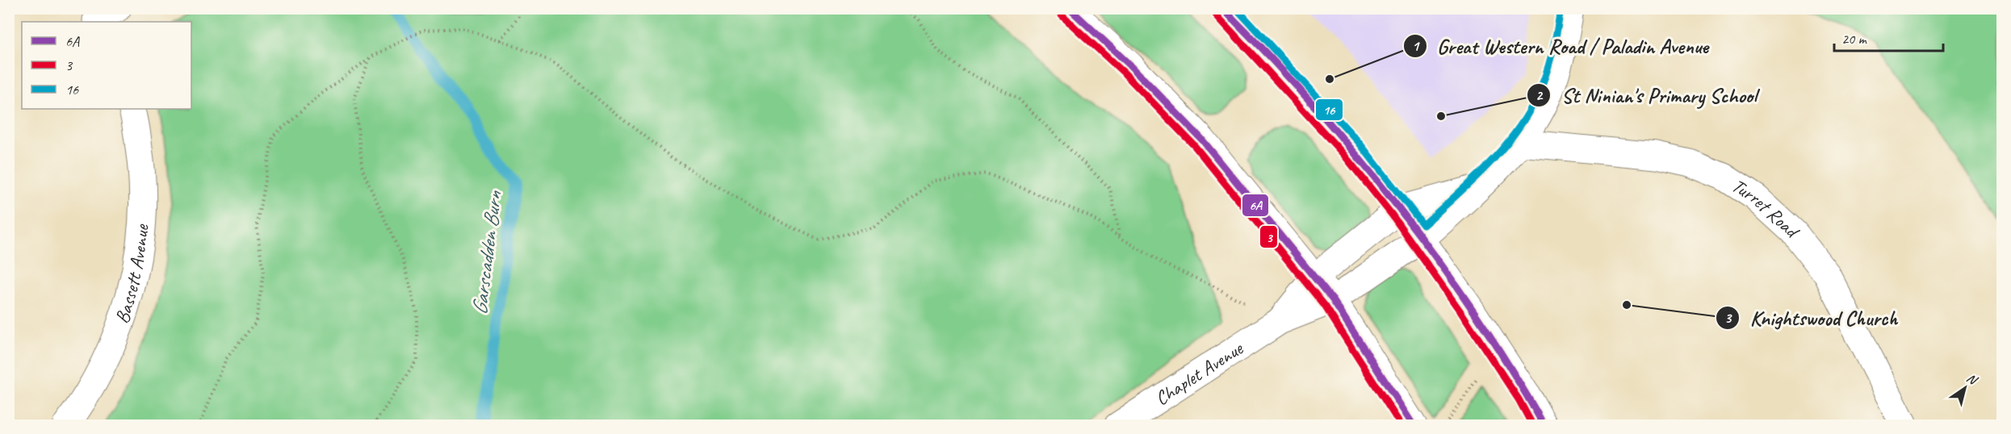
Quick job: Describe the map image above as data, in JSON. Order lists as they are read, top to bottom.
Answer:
{
  "streets": {
    "street": ["Turret Road", "Bassett Avenue", "Chaplet Avenue"]
  },
  "crossings": [
    ["Turret Road", "Chaplet Avenue"]
  ],
  "water": ["Garscadden Burn"],
  "places": ["Great Western Road / Paladin Avenue", "St Ninian's Primary School", "Knightswood Church"],
  "lines": ["transit line 6A", "transit line 16", "transit line 3"],
  "legend": ["6A", "3", "16"],
  "scale_bar": "20 m",
  "north": "top right"
}
